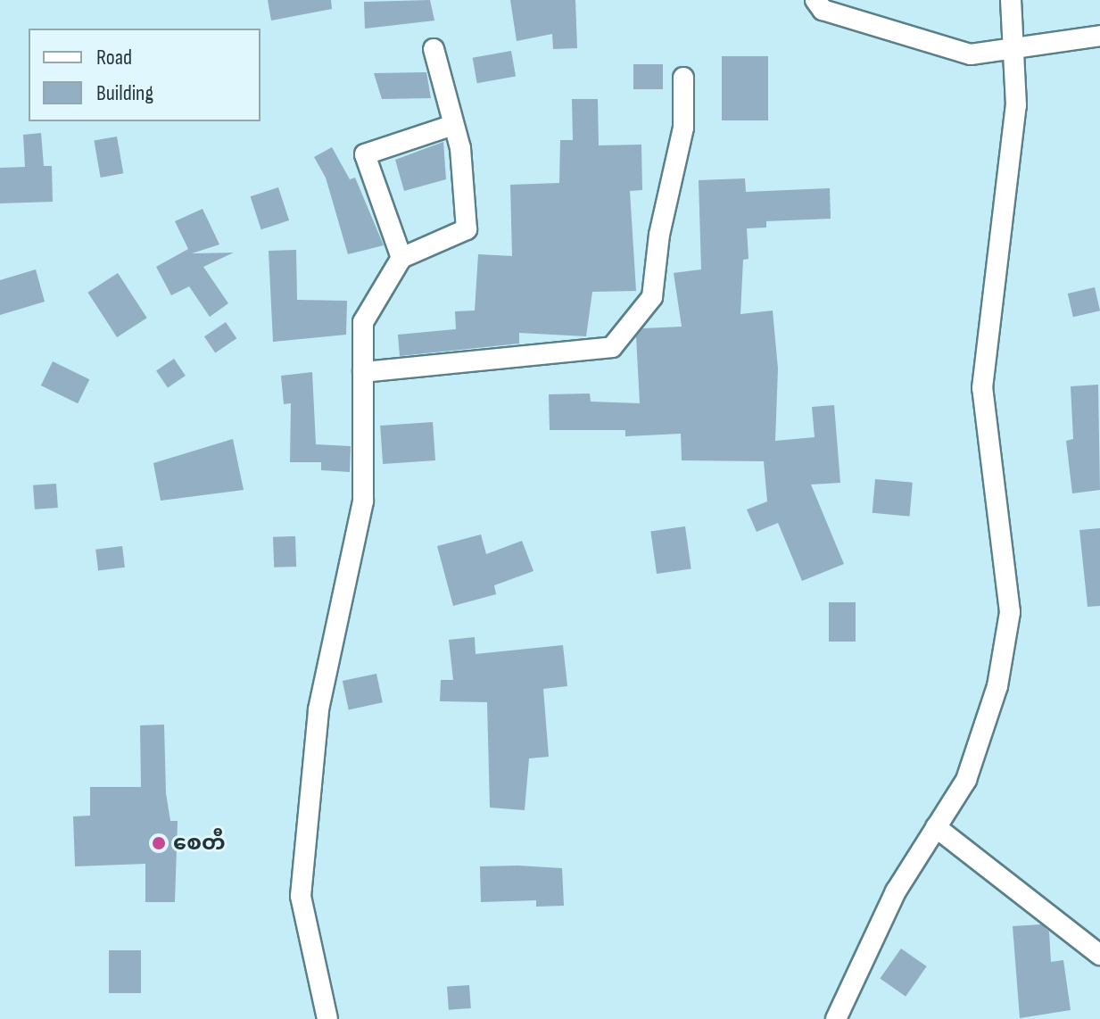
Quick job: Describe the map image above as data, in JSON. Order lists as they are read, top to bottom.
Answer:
{
  "places": ["စေတီ"],
  "legend": ["Road", "Building"]
}
